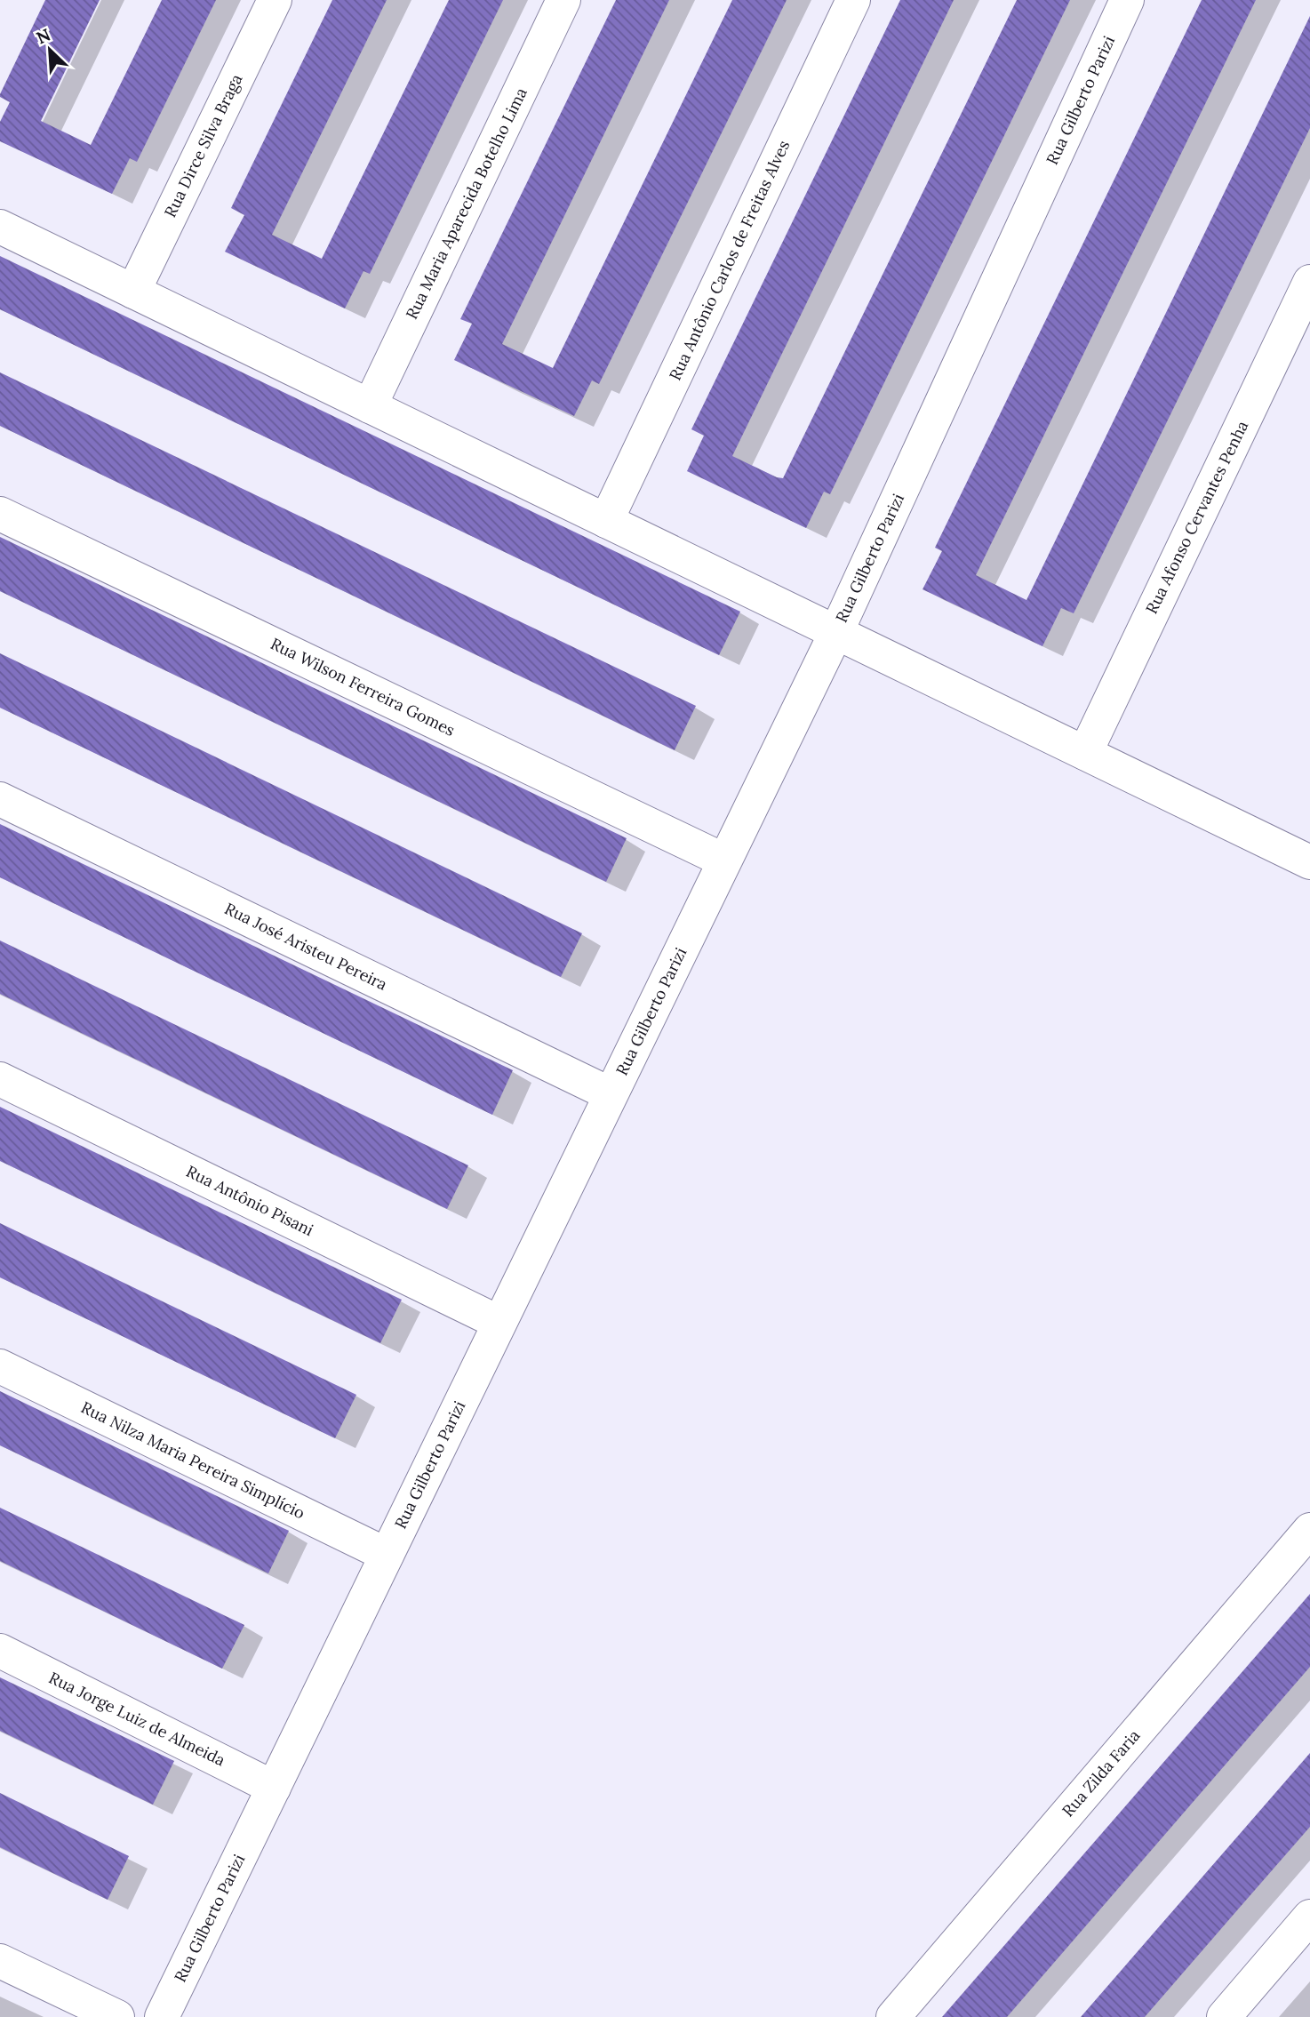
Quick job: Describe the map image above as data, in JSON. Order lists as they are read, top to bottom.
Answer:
{
  "streets": {
    "street": [
      "Rua Gilberto Parizi",
      "Rua Dirce Silva Braga",
      "Rua Maria Aparecida Botelho Lima",
      "Rua Antônio Carlos de Freitas Alves",
      "Rua Afonso Cervantes Penha",
      "Rua Wilson Ferreira Gomes",
      "Rua José Aristeu Pereira",
      "Rua Antônio Pisani",
      "Rua Nilza Maria Pereira Simplício",
      "Rua Jorge Luiz de Almeida",
      "Rua Zilda Faria"
    ]
  },
  "crossings": [
    ["Rua Gilberto Parizi", "Rua Wilson Ferreira Gomes"],
    ["Rua Gilberto Parizi", "Rua José Aristeu Pereira"],
    ["Rua Gilberto Parizi", "Rua Antônio Pisani"],
    ["Rua Gilberto Parizi", "Rua Nilza Maria Pereira Simplício"],
    ["Rua Gilberto Parizi", "Rua Jorge Luiz de Almeida"]
  ],
  "north": "top left"
}
